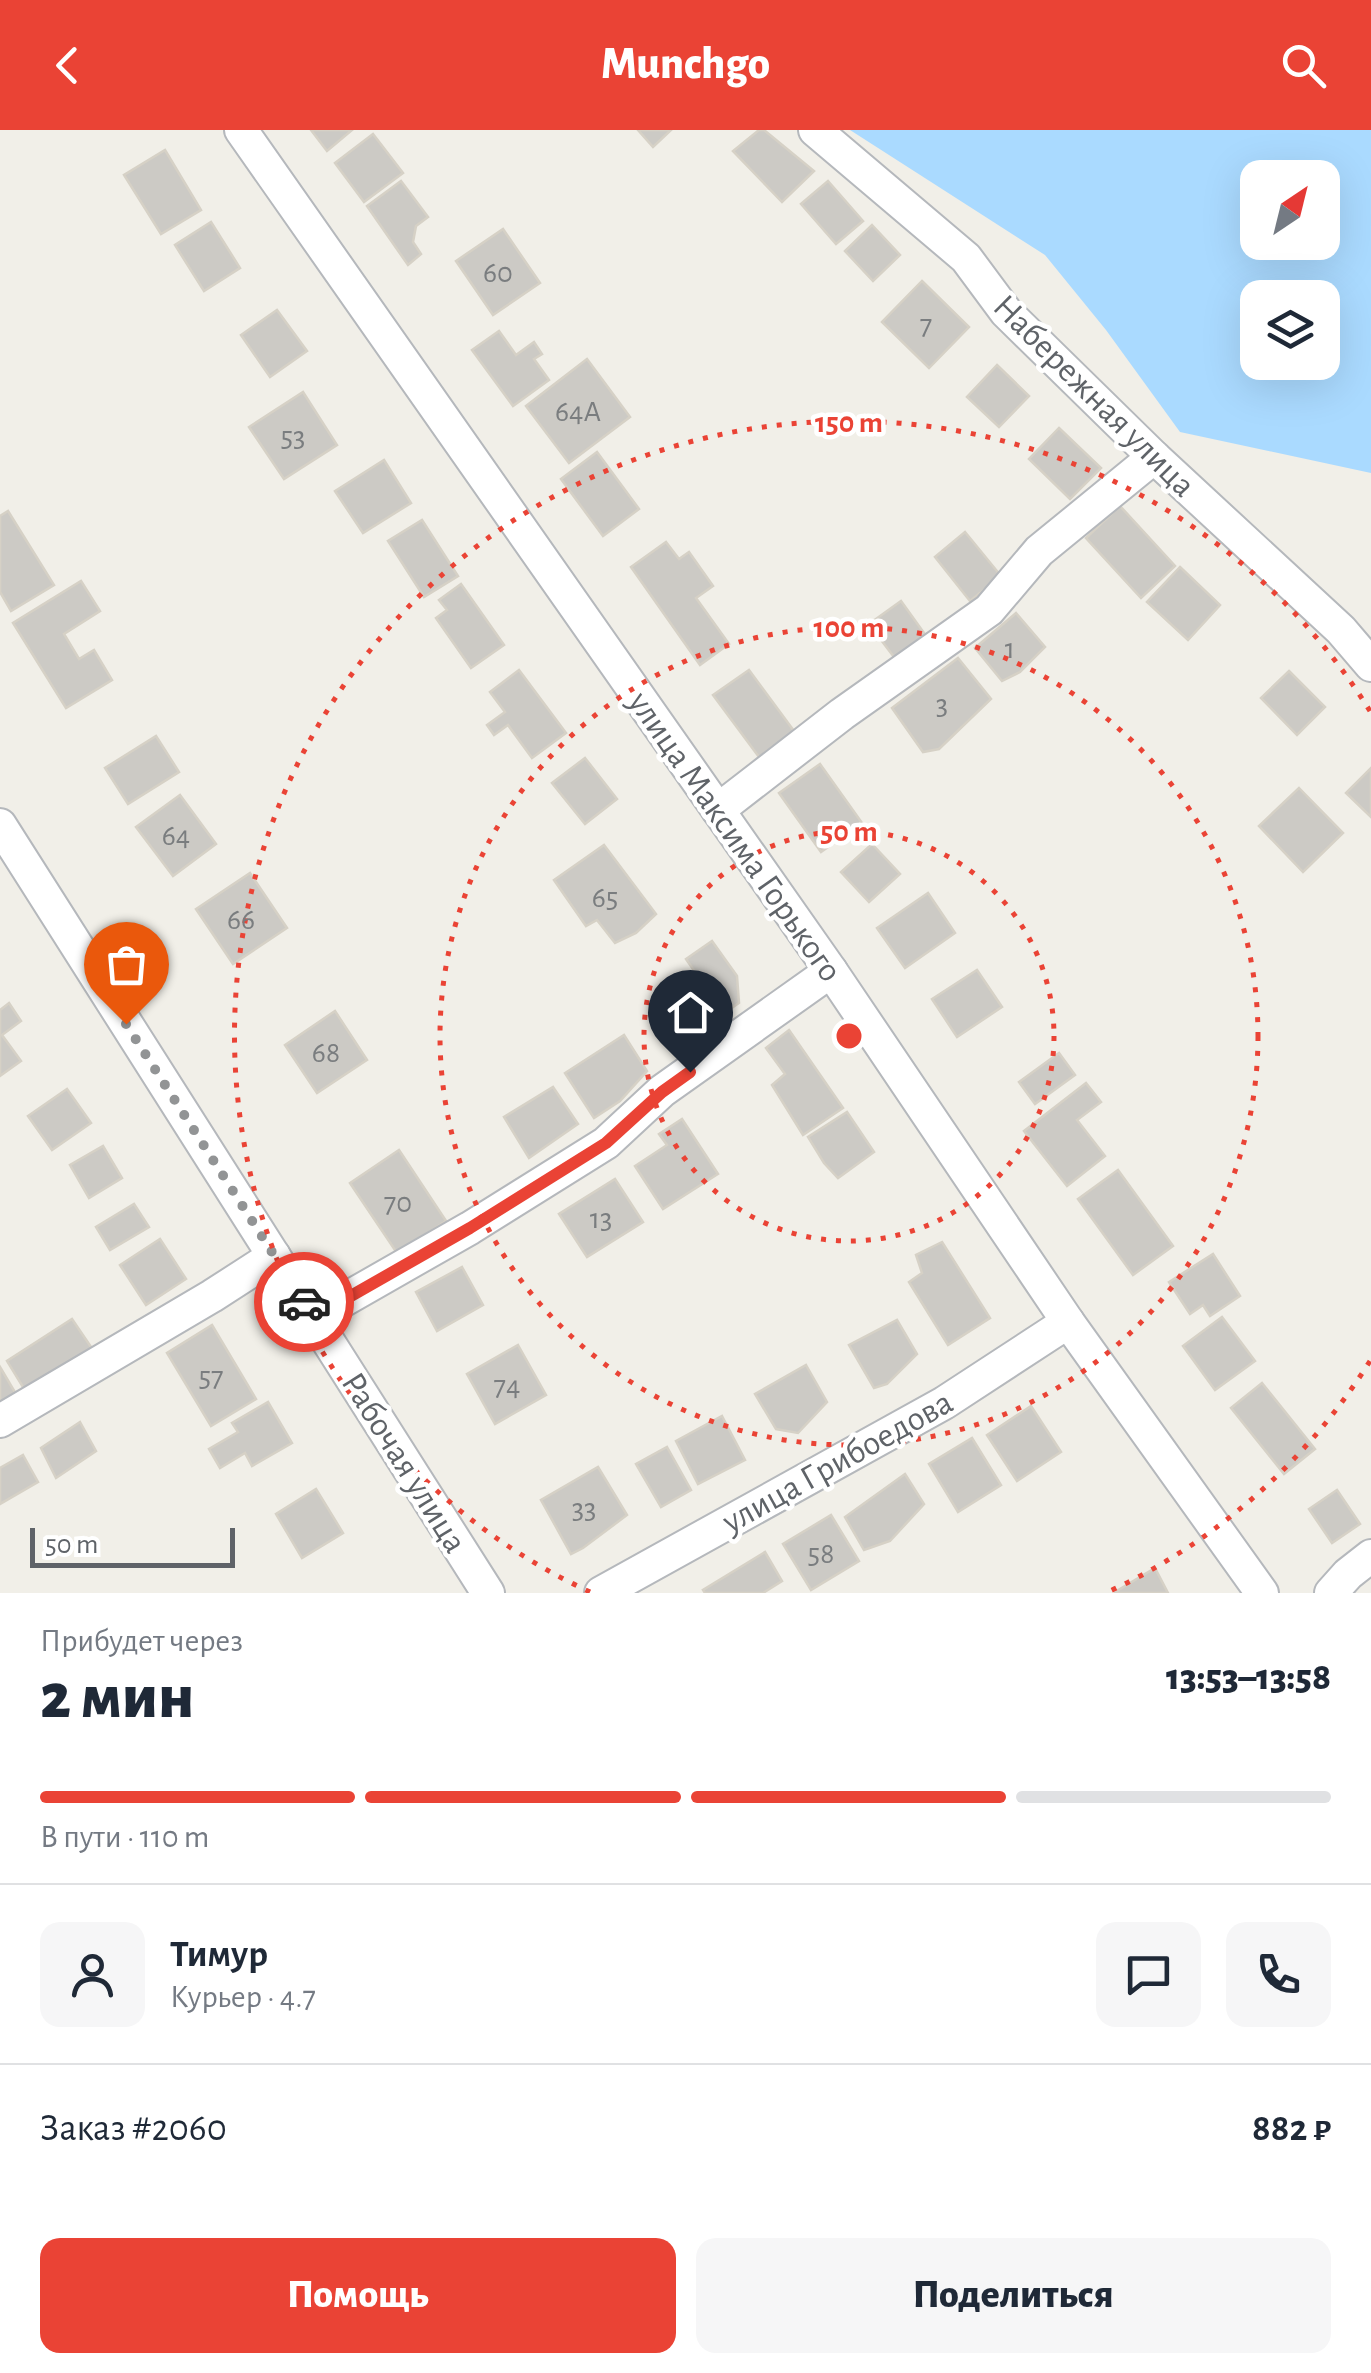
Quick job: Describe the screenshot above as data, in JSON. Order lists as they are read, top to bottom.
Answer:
{
  "streets": {
    "street": [
      "Набережная улица",
      "улица Максима Горького",
      "улица Грибоедова",
      "Рабочая улица"
    ]
  },
  "crossings": [
    ["улица Максима Горького", "улица Грибоедова"]
  ],
  "house_numbers": [
    "60",
    "7",
    "64А",
    "53",
    "1",
    "3",
    "64",
    "65",
    "66",
    "68",
    "70",
    "13",
    "57",
    "74",
    "33",
    "58"
  ],
  "scale_bar": "50 m",
  "north": "top right",
  "page": {
    "header": "Munchgo",
    "scale": "50 m",
    "heading": ["2 мин", "Прибудет через", "13:53–13:58"],
    "panel": [
      "Тимур",
      "Курьер · 4.7",
      "Заказ #2060",
      "882 ₽"
    ],
    "bar": "В пути · 110 m",
    "buttons": ["Помощь", "Поделиться"]
  },
  "rings": ["150 m", "100 m", "50 m"]
}
